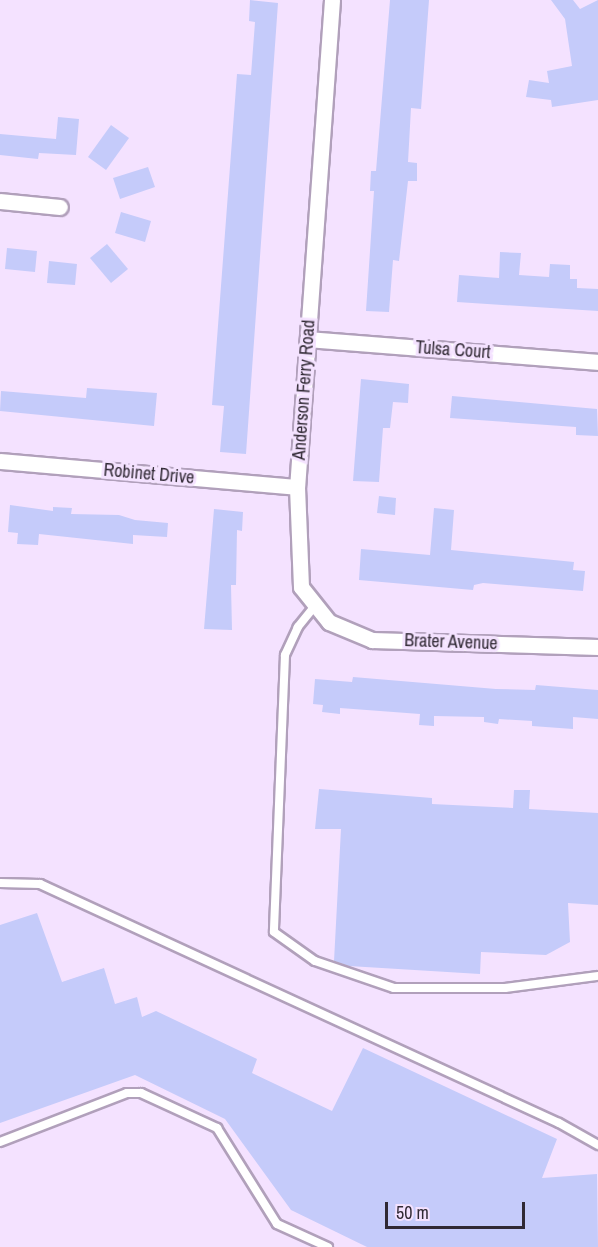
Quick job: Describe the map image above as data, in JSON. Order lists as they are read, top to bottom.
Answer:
{
  "streets": {
    "street": [
      "Tulsa Court",
      "Anderson Ferry Road",
      "Robinet Drive",
      "Brater Avenue"
    ]
  },
  "crossings": [
    ["Tulsa Court", "Anderson Ferry Road"],
    ["Anderson Ferry Road", "Robinet Drive"],
    ["Anderson Ferry Road", "Brater Avenue"]
  ],
  "scale_bar": "50 m"
}
